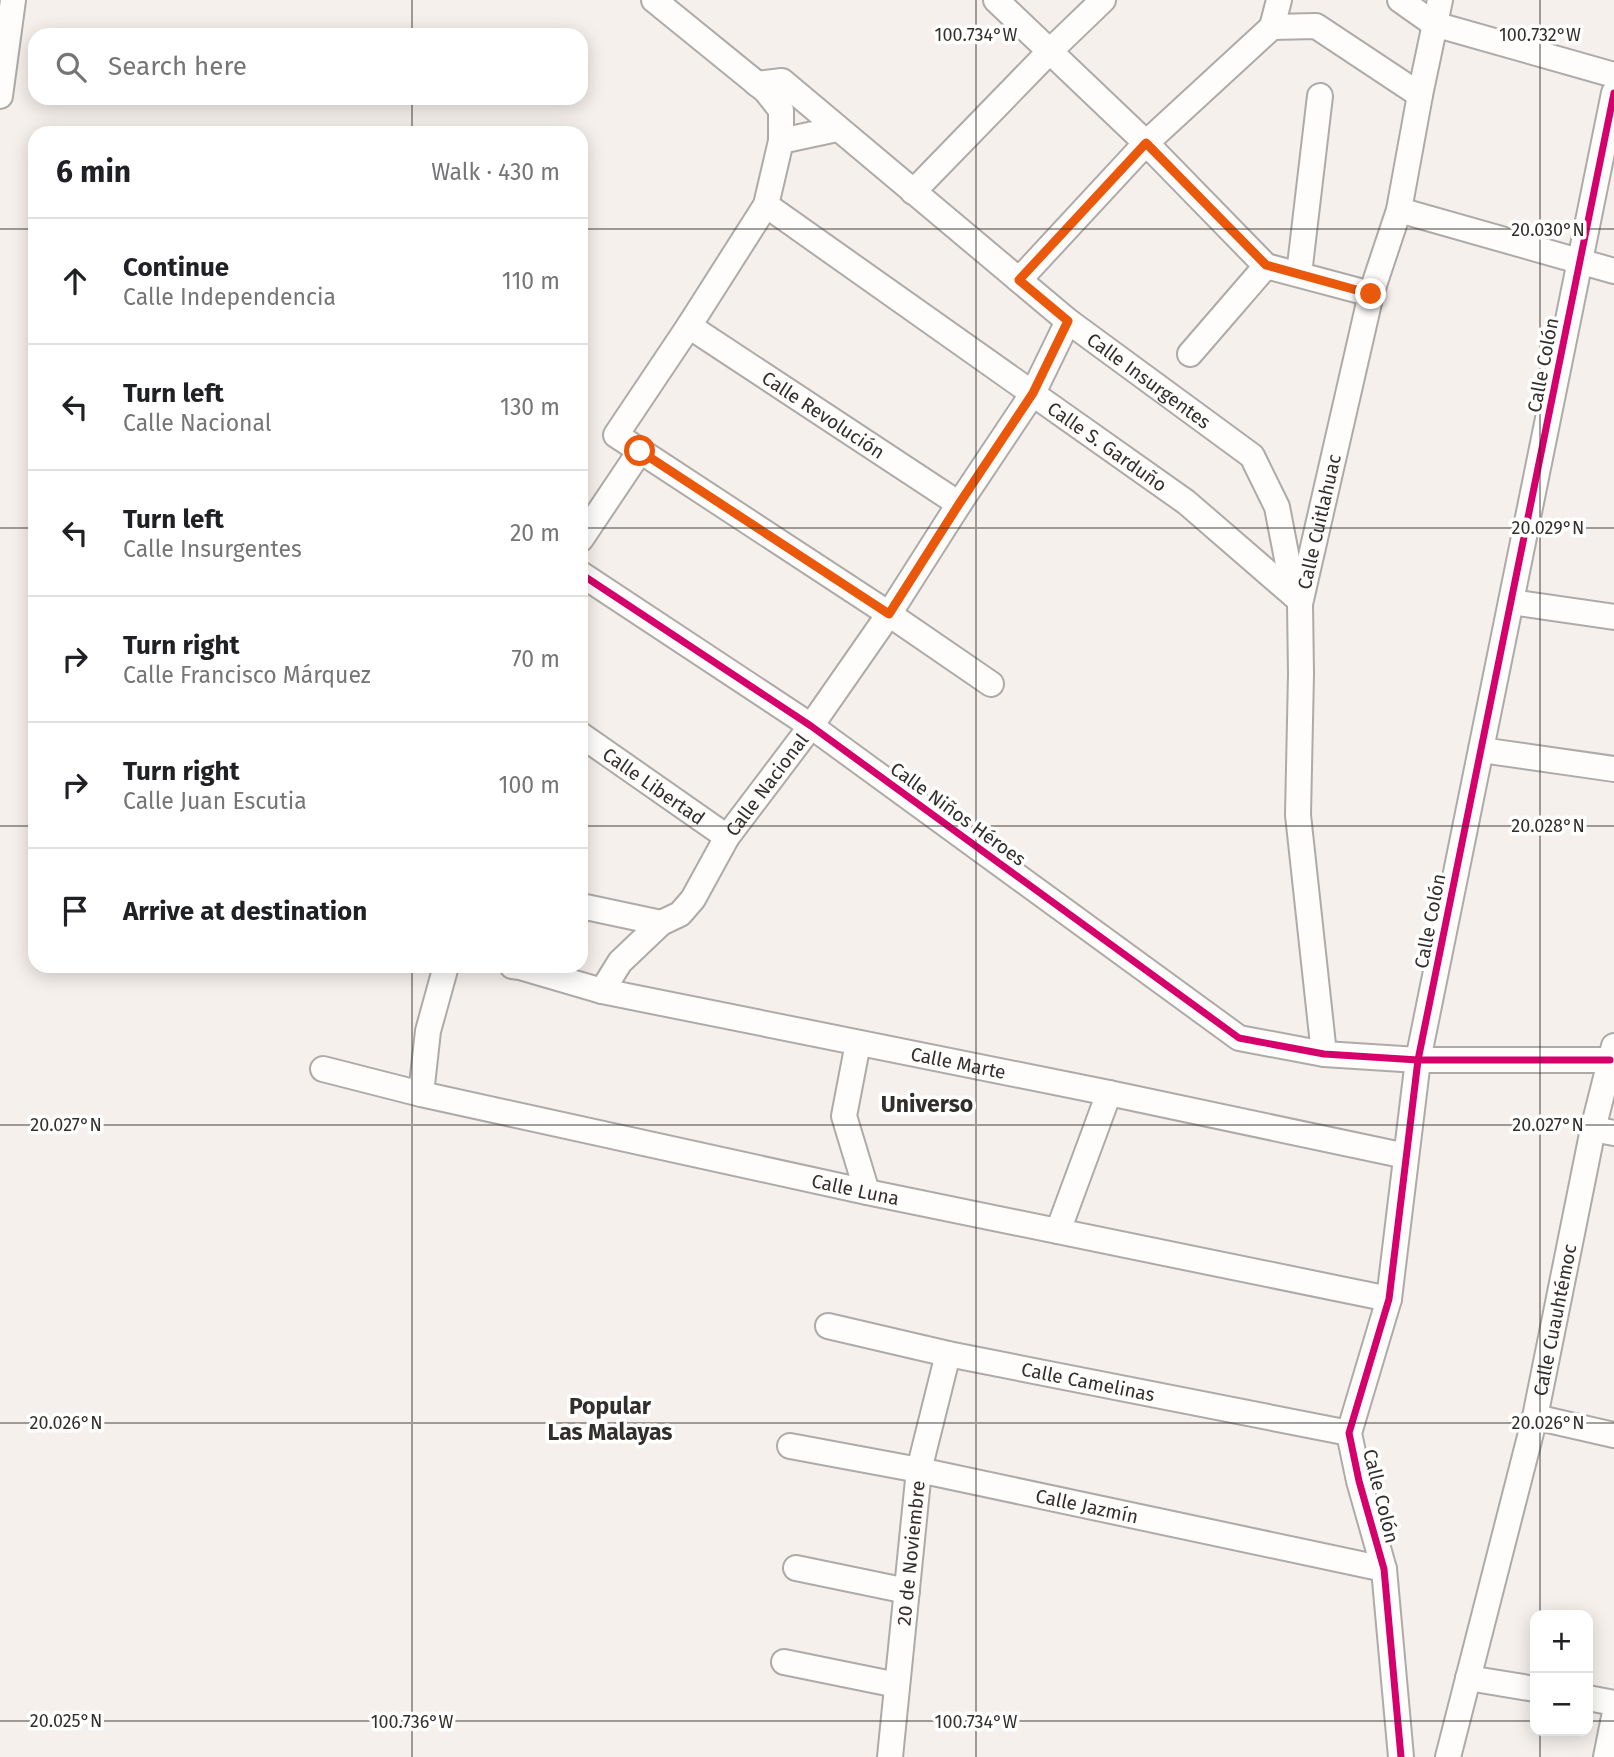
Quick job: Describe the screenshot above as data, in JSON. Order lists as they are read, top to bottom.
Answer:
{
  "streets": {
    "street": [
      "Calle Colón",
      "Calle Insurgentes",
      "Calle Revolución",
      "Calle S. Garduño",
      "Calle Cuitlahuac",
      "Calle Nacional",
      "Calle Libertad",
      "Calle Niños Héroes",
      "Calle Marte",
      "Calle Luna",
      "Calle Cuauhtémoc",
      "Calle Camelinas",
      "Calle Jazmín",
      "20 de Noviembre"
    ]
  },
  "crossings": [
    ["Calle Colón", "Calle Niños Héroes"],
    ["Calle Colón", "Calle Marte"],
    ["Calle Colón", "Calle Luna"],
    ["Calle Colón", "Calle Camelinas"],
    ["Calle Colón", "Calle Jazmín"],
    ["Calle Insurgentes", "Calle S. Garduño"],
    ["Calle Insurgentes", "Calle Cuitlahuac"],
    ["Calle Insurgentes", "Calle Nacional"],
    ["Calle Revolución", "Calle Nacional"],
    ["Calle S. Garduño", "Calle Cuitlahuac"],
    ["Calle S. Garduño", "Calle Nacional"],
    ["Calle Cuitlahuac", "Calle Niños Héroes"],
    ["Calle Nacional", "Calle Libertad"],
    ["Calle Nacional", "Calle Niños Héroes"],
    ["Calle Nacional", "Calle Marte"],
    ["Calle Niños Héroes", "Calle Cuauhtémoc"],
    ["Calle Camelinas", "20 de Noviembre"],
    ["Calle Jazmín", "20 de Noviembre"]
  ],
  "districts": ["Universo", "Popular Las Malayas"],
  "page": {
    "search": "Search here",
    "heading": ["6 min", "Walk · 430 m"],
    "list": [
      ["Continue", "Calle Independencia", "110 m"],
      ["Turn left", "Calle Nacional", "130 m"],
      ["Turn left", "Calle Insurgentes", "20 m"],
      ["Turn right", "Calle Francisco Márquez", "70 m"],
      ["Turn right", "Calle Juan Escutia", "100 m"],
      "Arrive at destination"
    ],
    "map_buttons": ["+", "−"]
  },
  "coordinates": [
    "100.734°W",
    "100.732°W",
    "20.030°N",
    "20.029°N",
    "20.028°N",
    "20.027°N",
    "20.026°N",
    "20.025°N",
    "100.736°W"
  ]
}
